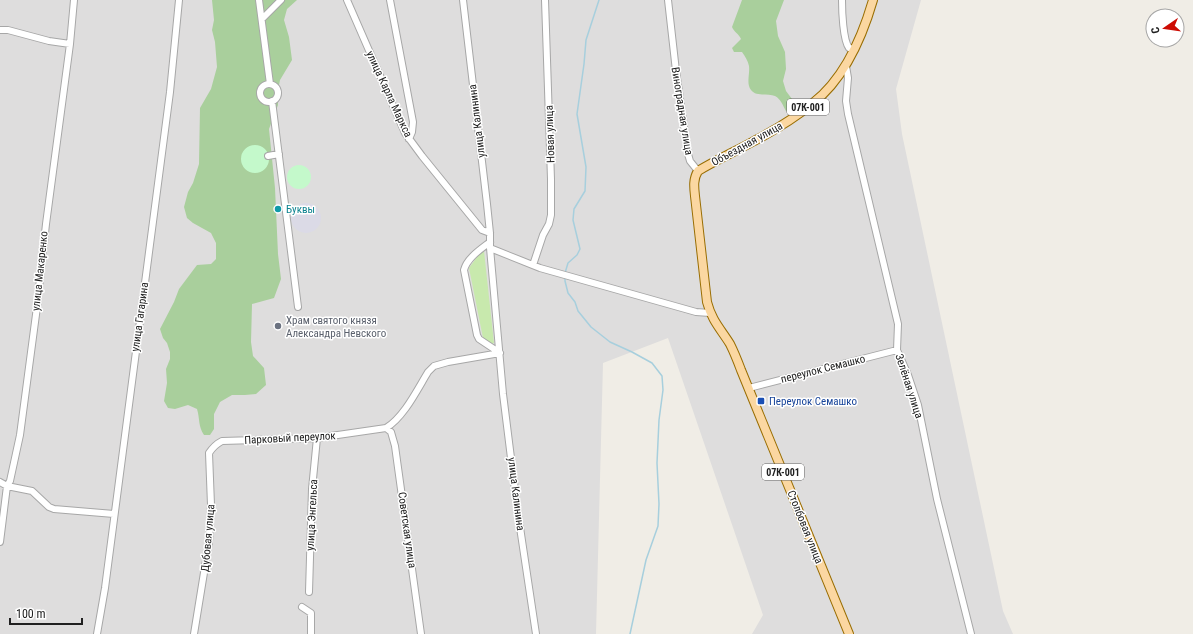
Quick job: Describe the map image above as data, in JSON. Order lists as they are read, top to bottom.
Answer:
{
  "streets": {
    "main road": ["07К-001", "Объездная улица", "Столбовая улица"],
    "street": [
      "улица Карла Маркса",
      "Виноградная улица",
      "улица Калинина",
      "Новая улица",
      "улица Макаренко",
      "улица Гагарина",
      "переулок Семашко",
      "Зелёная улица",
      "Парковый переулок",
      "улица Энгельса",
      "Советская улица",
      "Дубовая улица"
    ]
  },
  "crossings": [
    ["улица Карла Маркса", "улица Калинина"],
    ["07К-001", "Виноградная улица"],
    ["07К-001", "Объездная улица"],
    ["07К-001", "Столбовая улица"],
    ["Виноградная улица", "Объездная улица"],
    ["Объездная улица", "Зелёная улица"],
    ["переулок Семашко", "Зелёная улица"],
    ["переулок Семашко", "Столбовая улица"],
    ["Парковый переулок", "улица Энгельса"],
    ["Парковый переулок", "Советская улица"],
    ["Парковый переулок", "Дубовая улица"]
  ],
  "places": {
    "other": ["Буквы", "Храм святого князя Александра Невского"],
    "transit": ["Переулок Семашко"]
  },
  "scale_bar": "100 m",
  "north": "left"
}
